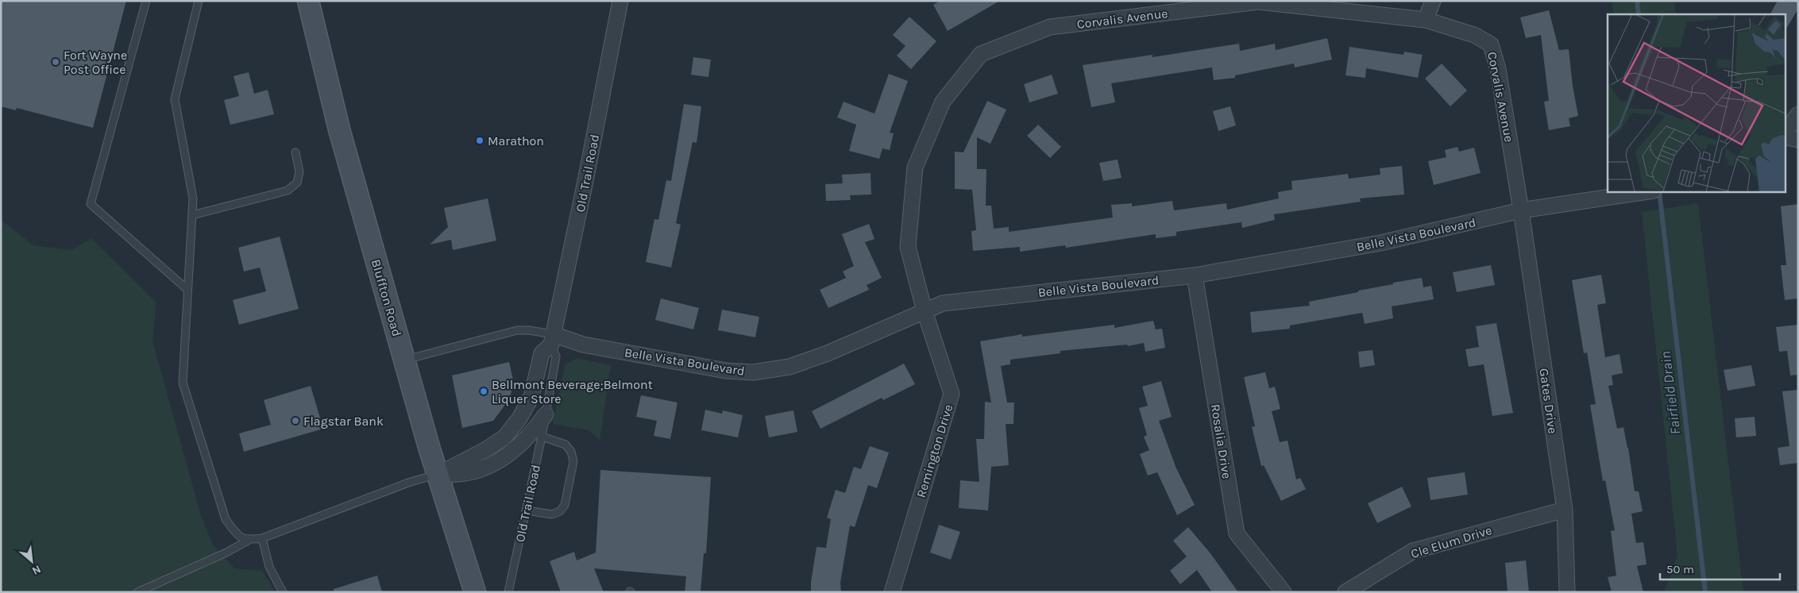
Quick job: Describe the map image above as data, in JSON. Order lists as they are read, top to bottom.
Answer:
{
  "streets": {
    "main road": ["Bluffton Road"],
    "street": [
      "Corvalis Avenue",
      "Old Trail Road",
      "Belle Vista Boulevard",
      "Gates Drive",
      "Rosalia Drive",
      "Remington Drive",
      "Cle Elum Drive"
    ]
  },
  "crossings": [
    ["Corvalis Avenue", "Belle Vista Boulevard"],
    ["Corvalis Avenue", "Gates Drive"],
    ["Corvalis Avenue", "Remington Drive"],
    ["Old Trail Road", "Belle Vista Boulevard"],
    ["Old Trail Road", "Bluffton Road"],
    ["Belle Vista Boulevard", "Gates Drive"],
    ["Belle Vista Boulevard", "Rosalia Drive"],
    ["Belle Vista Boulevard", "Remington Drive"],
    ["Gates Drive", "Cle Elum Drive"]
  ],
  "water": ["Fairfield Drain"],
  "places": [
    "Fort Wayne Post Office",
    "Marathon",
    "Bellmont Beverage;Belmont Liquer Store",
    "Flagstar Bank"
  ],
  "scale_bar": "50 m",
  "north": "bottom right"
}
